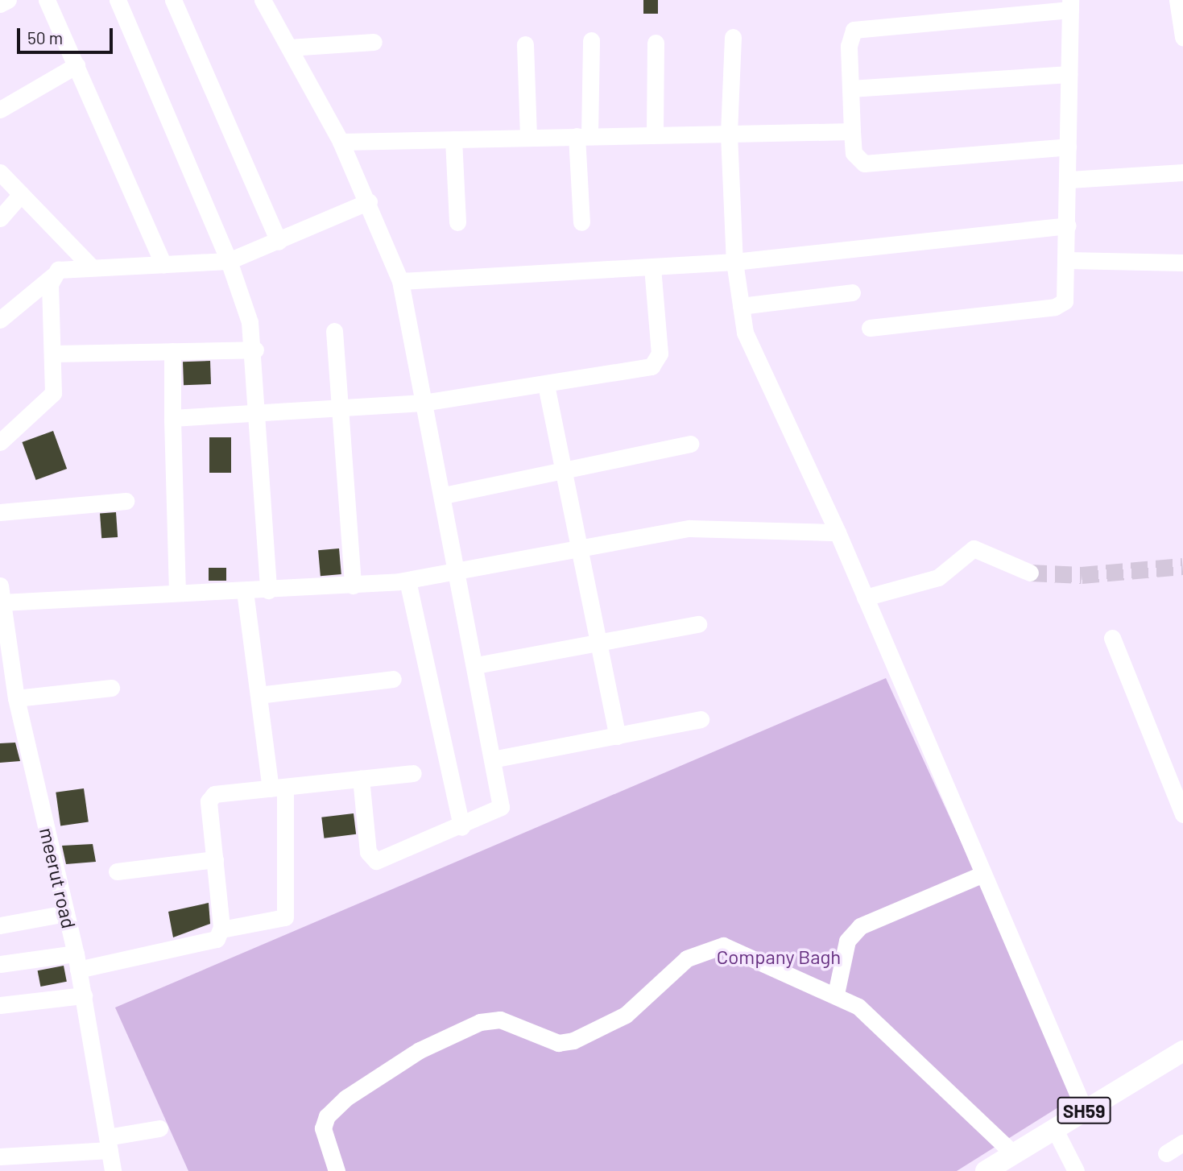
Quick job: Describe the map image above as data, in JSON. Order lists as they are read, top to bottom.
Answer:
{
  "streets": {
    "main road": ["SH59"],
    "street": ["meerut road"]
  },
  "parks": ["Company Bagh"],
  "scale_bar": "50 m"
}
